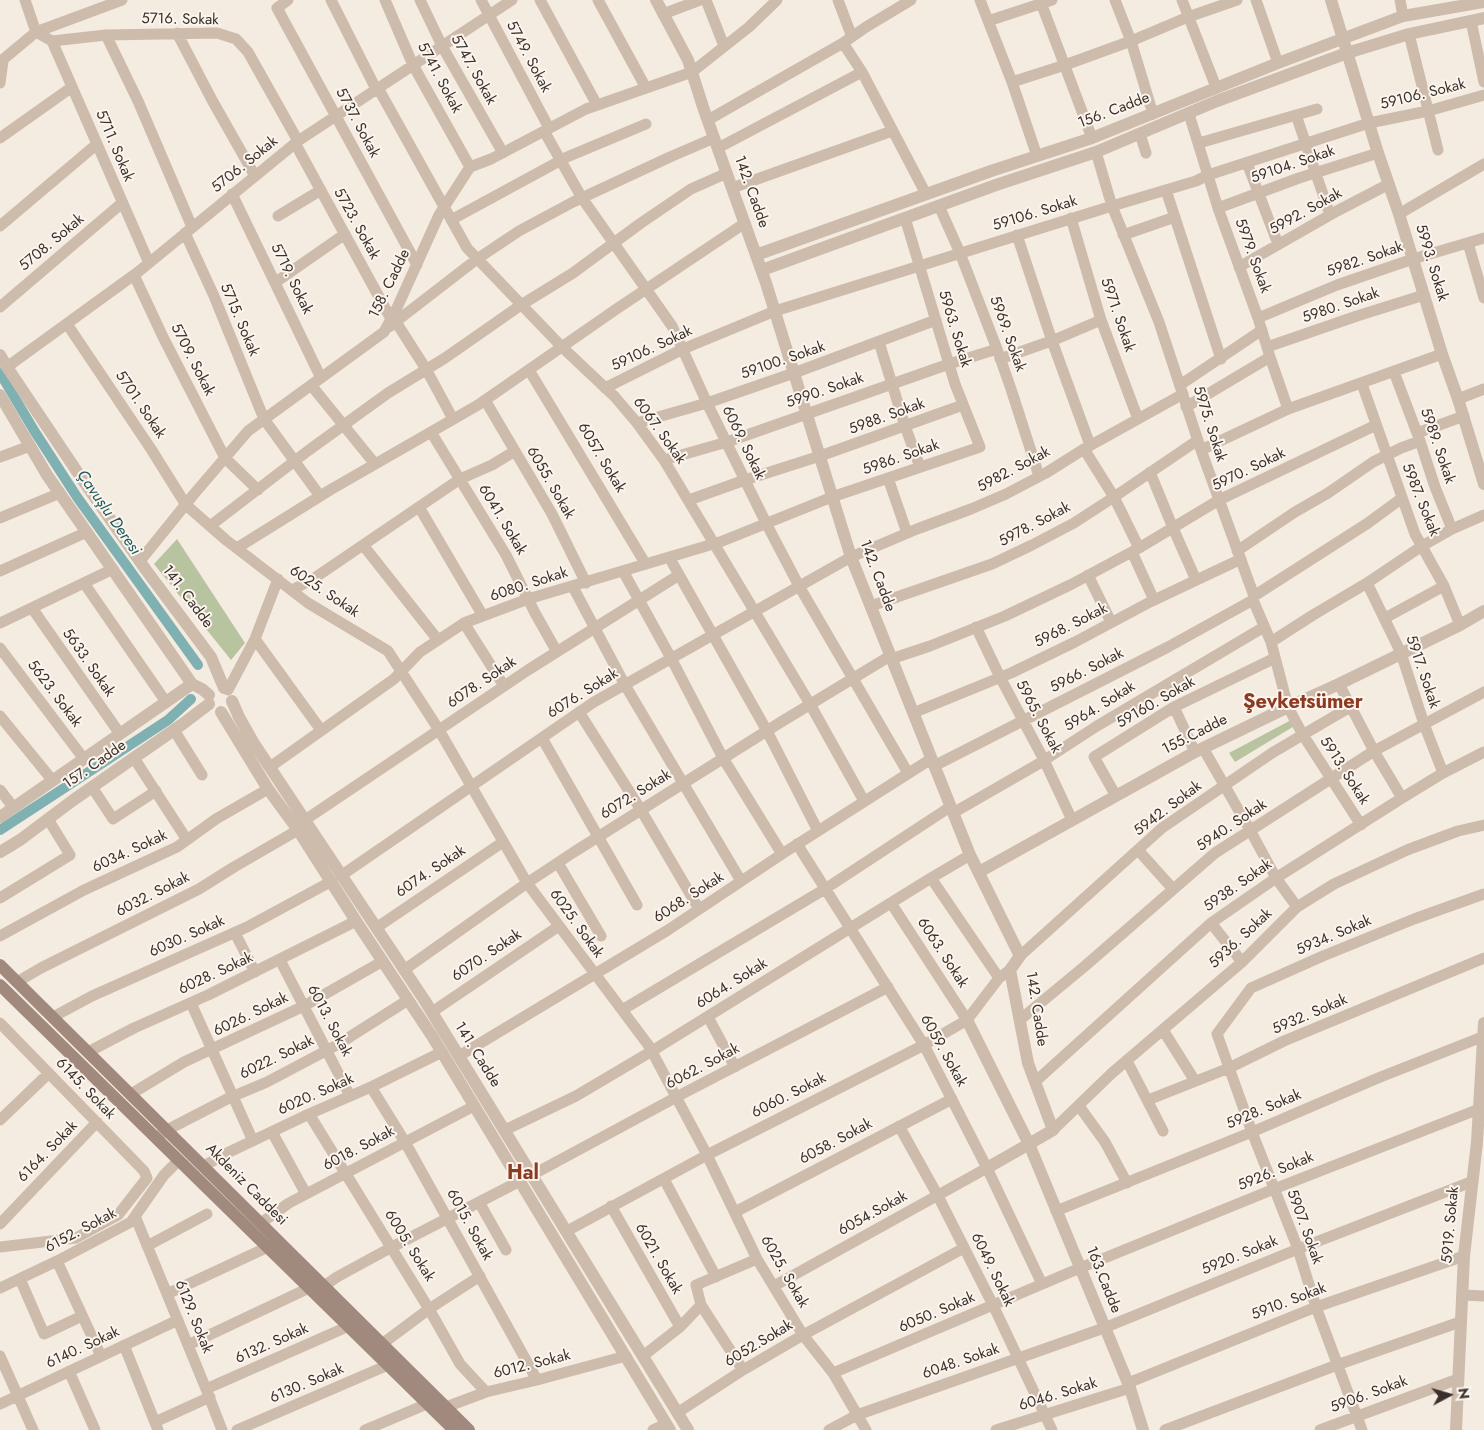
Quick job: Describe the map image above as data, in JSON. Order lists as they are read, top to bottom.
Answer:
{
  "streets": {
    "main road": ["Akdeniz Caddesi"],
    "street": [
      "5716. Sokak",
      "5749. Sokak",
      "5747. Sokak",
      "5741. Sokak",
      "59106. Sokak",
      "156. Cadde",
      "5737. Sokak",
      "5711. Sokak",
      "5706. Sokak",
      "59104. Sokak",
      "142. Cadde",
      "5992. Sokak",
      "5723. Sokak",
      "5708. Sokak",
      "5979. Sokak",
      "5982. Sokak",
      "5993. Sokak",
      "5719. Sokak",
      "158. Cadde",
      "5980. Sokak",
      "5971. Sokak",
      "5715. Sokak",
      "5963. Sokak",
      "5969. Sokak",
      "5709. Sokak",
      "59100. Sokak",
      "5990. Sokak",
      "5701. Sokak",
      "5988. Sokak",
      "5975. Sokak",
      "6067. Sokak",
      "6069. Sokak",
      "5989. Sokak",
      "6057. Sokak",
      "5986. Sokak",
      "5970. Sokak",
      "6055. Sokak",
      "5987. Sokak",
      "6041. Sokak",
      "5978. Sokak",
      "6080. Sokak",
      "6025. Sokak",
      "141. Cadde",
      "5968. Sokak",
      "5633. Sokak",
      "5966. Sokak",
      "5917. Sokak",
      "6078. Sokak",
      "5623. Sokak",
      "6076. Sokak",
      "59160. Sokak",
      "5964. Sokak",
      "5965. Sokak",
      "155.Cadde",
      "157. Cadde",
      "5913. Sokak",
      "6072. Sokak",
      "5942. Sokak",
      "5940. Sokak",
      "6034. Sokak",
      "6074. Sokak",
      "5938. Sokak",
      "6032. Sokak",
      "6068. Sokak",
      "5934. Sokak",
      "6030. Sokak",
      "5936. Sokak",
      "6063. Sokak",
      "6070. Sokak",
      "6028. Sokak",
      "6064. Sokak",
      "6026. Sokak",
      "5932. Sokak",
      "6013. Sokak",
      "6059. Sokak",
      "6022. Sokak",
      "6062. Sokak",
      "6145. Sokak",
      "6020. Sokak",
      "6060. Sokak",
      "5928. Sokak",
      "6058. Sokak",
      "6018. Sokak",
      "6164. Sokak",
      "5926. Sokak",
      "6054.Sokak",
      "6015. Sokak",
      "5919. Sokak",
      "5907. Sokak",
      "6152. Sokak",
      "6005. Sokak",
      "5920. Sokak",
      "6021. Sokak",
      "6049. Sokak",
      "163.Cadde",
      "5910. Sokak",
      "6050. Sokak",
      "6129. Sokak",
      "6132. Sokak",
      "6052.Sokak",
      "6140. Sokak",
      "6048. Sokak",
      "6012. Sokak",
      "6130. Sokak",
      "6046. Sokak",
      "5906. Sokak"
    ]
  },
  "crossings": [
    ["5716. Sokak", "5711. Sokak"],
    ["5716. Sokak", "5706. Sokak"],
    ["5716. Sokak", "5723. Sokak"],
    ["5716. Sokak", "5715. Sokak"],
    ["5749. Sokak", "5706. Sokak"],
    ["5749. Sokak", "6069. Sokak"],
    ["5747. Sokak", "5706. Sokak"],
    ["5741. Sokak", "5706. Sokak"],
    ["5741. Sokak", "158. Cadde"],
    ["59106. Sokak", "142. Cadde"],
    ["59106. Sokak", "5979. Sokak"],
    ["59106. Sokak", "5993. Sokak"],
    ["59106. Sokak", "5971. Sokak"],
    ["59106. Sokak", "5963. Sokak"],
    ["59106. Sokak", "5969. Sokak"],
    ["59106. Sokak", "5975. Sokak"],
    ["59106. Sokak", "6067. Sokak"],
    ["59106. Sokak", "6069. Sokak"],
    ["156. Cadde", "142. Cadde"],
    ["156. Cadde", "5979. Sokak"],
    ["156. Cadde", "5993. Sokak"],
    ["156. Cadde", "5963. Sokak"],
    ["156. Cadde", "5969. Sokak"],
    ["156. Cadde", "5975. Sokak"],
    ["5737. Sokak", "5706. Sokak"],
    ["5737. Sokak", "158. Cadde"],
    ["5711. Sokak", "5706. Sokak"],
    ["5711. Sokak", "5708. Sokak"],
    ["5706. Sokak", "5723. Sokak"],
    ["5706. Sokak", "5719. Sokak"],
    ["5706. Sokak", "5715. Sokak"],
    ["5706. Sokak", "5709. Sokak"],
    ["5706. Sokak", "5701. Sokak"],
    ["5706. Sokak", "6067. Sokak"],
    ["5706. Sokak", "141. Cadde"],
    ["59104. Sokak", "5979. Sokak"],
    ["59104. Sokak", "5993. Sokak"],
    ["142. Cadde", "5982. Sokak"],
    ["142. Cadde", "59100. Sokak"],
    ["142. Cadde", "5990. Sokak"],
    ["142. Cadde", "5988. Sokak"],
    ["142. Cadde", "5986. Sokak"],
    ["142. Cadde", "5978. Sokak"],
    ["142. Cadde", "6080. Sokak"],
    ["142. Cadde", "5968. Sokak"],
    ["142. Cadde", "5966. Sokak"],
    ["142. Cadde", "6076. Sokak"],
    ["142. Cadde", "5964. Sokak"],
    ["142. Cadde", "155.Cadde"],
    ["142. Cadde", "6072. Sokak"],
    ["142. Cadde", "5942. Sokak"],
    ["142. Cadde", "5940. Sokak"],
    ["142. Cadde", "5938. Sokak"],
    ["142. Cadde", "6068. Sokak"],
    ["142. Cadde", "5936. Sokak"],
    ["142. Cadde", "6064. Sokak"],
    ["142. Cadde", "6060. Sokak"],
    ["5992. Sokak", "5979. Sokak"],
    ["5992. Sokak", "5993. Sokak"],
    ["5723. Sokak", "158. Cadde"],
    ["5979. Sokak", "5982. Sokak"],
    ["5979. Sokak", "5980. Sokak"],
    ["5979. Sokak", "5978. Sokak"],
    ["5982. Sokak", "5993. Sokak"],
    ["5982. Sokak", "5971. Sokak"],
    ["5982. Sokak", "5969. Sokak"],
    ["5982. Sokak", "5975. Sokak"],
    ["5982. Sokak", "6076. Sokak"],
    ["5993. Sokak", "5980. Sokak"],
    ["5993. Sokak", "5978. Sokak"],
    ["5993. Sokak", "5968. Sokak"],
    ["5719. Sokak", "158. Cadde"],
    ["158. Cadde", "5715. Sokak"],
    ["158. Cadde", "5709. Sokak"],
    ["158. Cadde", "5701. Sokak"],
    ["158. Cadde", "6067. Sokak"],
    ["158. Cadde", "6025. Sokak"],
    ["158. Cadde", "141. Cadde"],
    ["5980. Sokak", "5975. Sokak"],
    ["5971. Sokak", "5990. Sokak"],
    ["5963. Sokak", "59100. Sokak"],
    ["5963. Sokak", "5990. Sokak"],
    ["5963. Sokak", "5988. Sokak"],
    ["5963. Sokak", "5986. Sokak"],
    ["5969. Sokak", "5990. Sokak"],
    ["59100. Sokak", "6067. Sokak"],
    ["59100. Sokak", "6069. Sokak"],
    ["5990. Sokak", "6067. Sokak"],
    ["5990. Sokak", "6069. Sokak"],
    ["5701. Sokak", "6025. Sokak"],
    ["5988. Sokak", "6067. Sokak"],
    ["5988. Sokak", "6069. Sokak"],
    ["5975. Sokak", "5970. Sokak"],
    ["5975. Sokak", "5978. Sokak"],
    ["5975. Sokak", "5968. Sokak"],
    ["5975. Sokak", "5966. Sokak"],
    ["5975. Sokak", "59160. Sokak"],
    ["5975. Sokak", "5964. Sokak"],
    ["5975. Sokak", "155.Cadde"],
    ["5975. Sokak", "5913. Sokak"],
    ["6067. Sokak", "6080. Sokak"],
    ["6067. Sokak", "6076. Sokak"],
    ["6067. Sokak", "6072. Sokak"],
    ["6067. Sokak", "6068. Sokak"],
    ["6069. Sokak", "6080. Sokak"],
    ["6069. Sokak", "6076. Sokak"],
    ["6069. Sokak", "6072. Sokak"],
    ["6069. Sokak", "6068. Sokak"],
    ["5989. Sokak", "5978. Sokak"],
    ["5989. Sokak", "5968. Sokak"],
    ["6057. Sokak", "6080. Sokak"],
    ["5986. Sokak", "6080. Sokak"],
    ["5970. Sokak", "5987. Sokak"],
    ["5970. Sokak", "5965. Sokak"],
    ["5970. Sokak", "6072. Sokak"],
    ["6055. Sokak", "6080. Sokak"],
    ["5987. Sokak", "5978. Sokak"],
    ["5987. Sokak", "5968. Sokak"],
    ["5987. Sokak", "5966. Sokak"],
    ["5987. Sokak", "155.Cadde"],
    ["6041. Sokak", "6080. Sokak"],
    ["6041. Sokak", "6078. Sokak"],
    ["6080. Sokak", "6025. Sokak"],
    ["6080. Sokak", "141. Cadde"],
    ["6025. Sokak", "6078. Sokak"],
    ["6025. Sokak", "6076. Sokak"],
    ["6025. Sokak", "5964. Sokak"],
    ["6025. Sokak", "6072. Sokak"],
    ["6025. Sokak", "6074. Sokak"],
    ["6025. Sokak", "6068. Sokak"],
    ["6025. Sokak", "6070. Sokak"],
    ["6025. Sokak", "6064. Sokak"],
    ["6025. Sokak", "6062. Sokak"],
    ["6025. Sokak", "6060. Sokak"],
    ["6025. Sokak", "6058. Sokak"],
    ["6025. Sokak", "6054.Sokak"],
    ["6025. Sokak", "6050. Sokak"],
    ["6025. Sokak", "6052.Sokak"],
    ["6025. Sokak", "6048. Sokak"],
    ["141. Cadde", "6078. Sokak"],
    ["141. Cadde", "6076. Sokak"],
    ["141. Cadde", "157. Cadde"],
    ["141. Cadde", "6072. Sokak"],
    ["141. Cadde", "6034. Sokak"],
    ["141. Cadde", "6074. Sokak"],
    ["141. Cadde", "6032. Sokak"],
    ["141. Cadde", "6068. Sokak"],
    ["141. Cadde", "6030. Sokak"],
    ["141. Cadde", "6070. Sokak"],
    ["141. Cadde", "6028. Sokak"],
    ["141. Cadde", "6064. Sokak"],
    ["141. Cadde", "6026. Sokak"],
    ["141. Cadde", "6022. Sokak"],
    ["141. Cadde", "6062. Sokak"],
    ["141. Cadde", "6020. Sokak"],
    ["141. Cadde", "6060. Sokak"],
    ["141. Cadde", "6018. Sokak"],
    ["141. Cadde", "6052.Sokak"],
    ["141. Cadde", "6012. Sokak"],
    ["5968. Sokak", "5965. Sokak"],
    ["5633. Sokak", "157. Cadde"],
    ["5966. Sokak", "5965. Sokak"],
    ["5966. Sokak", "6068. Sokak"],
    ["5917. Sokak", "155.Cadde"],
    ["5917. Sokak", "5940. Sokak"],
    ["5917. Sokak", "5938. Sokak"],
    ["6078. Sokak", "6032. Sokak"],
    ["5623. Sokak", "157. Cadde"],
    ["6076. Sokak", "6030. Sokak"],
    ["59160. Sokak", "155.Cadde"],
    ["5964. Sokak", "5965. Sokak"],
    ["5964. Sokak", "6059. Sokak"],
    ["5965. Sokak", "155.Cadde"],
    ["5965. Sokak", "6072. Sokak"],
    ["155.Cadde", "5913. Sokak"],
    ["5913. Sokak", "5942. Sokak"],
    ["5913. Sokak", "5940. Sokak"],
    ["5913. Sokak", "5938. Sokak"],
    ["6032. Sokak", "Akdeniz Caddesi"],
    ["6068. Sokak", "6059. Sokak"],
    ["5934. Sokak", "5907. Sokak"],
    ["6030. Sokak", "Akdeniz Caddesi"],
    ["6063. Sokak", "6064. Sokak"],
    ["6063. Sokak", "6060. Sokak"],
    ["6063. Sokak", "163.Cadde"],
    ["6028. Sokak", "6013. Sokak"],
    ["6028. Sokak", "Akdeniz Caddesi"],
    ["6064. Sokak", "6059. Sokak"],
    ["6026. Sokak", "6013. Sokak"],
    ["6026. Sokak", "Akdeniz Caddesi"],
    ["5932. Sokak", "5907. Sokak"],
    ["6013. Sokak", "6022. Sokak"],
    ["6013. Sokak", "6020. Sokak"],
    ["6059. Sokak", "6062. Sokak"],
    ["6059. Sokak", "6060. Sokak"],
    ["6059. Sokak", "6058. Sokak"],
    ["6059. Sokak", "6054.Sokak"],
    ["6059. Sokak", "6050. Sokak"],
    ["6022. Sokak", "Akdeniz Caddesi"],
    ["6145. Sokak", "6164. Sokak"],
    ["6020. Sokak", "Akdeniz Caddesi"],
    ["6020. Sokak", "6015. Sokak"],
    ["6020. Sokak", "6005. Sokak"],
    ["6060. Sokak", "6021. Sokak"],
    ["6060. Sokak", "163.Cadde"],
    ["5928. Sokak", "5919. Sokak"],
    ["5928. Sokak", "5907. Sokak"],
    ["5928. Sokak", "163.Cadde"],
    ["6058. Sokak", "6049. Sokak"],
    ["6018. Sokak", "Akdeniz Caddesi"],
    ["6018. Sokak", "6015. Sokak"],
    ["6018. Sokak", "6005. Sokak"],
    ["5926. Sokak", "5919. Sokak"],
    ["5926. Sokak", "5907. Sokak"],
    ["5926. Sokak", "163.Cadde"],
    ["5926. Sokak", "6050. Sokak"],
    ["Akdeniz Caddesi", "6152. Sokak"],
    ["Akdeniz Caddesi", "6132. Sokak"],
    ["Akdeniz Caddesi", "6012. Sokak"],
    ["Akdeniz Caddesi", "6130. Sokak"],
    ["6054.Sokak", "6049. Sokak"],
    ["6015. Sokak", "6012. Sokak"],
    ["5919. Sokak", "5920. Sokak"],
    ["5919. Sokak", "5910. Sokak"],
    ["5919. Sokak", "5906. Sokak"],
    ["5907. Sokak", "5920. Sokak"],
    ["5907. Sokak", "5910. Sokak"],
    ["5907. Sokak", "5906. Sokak"],
    ["6152. Sokak", "6129. Sokak"],
    ["6005. Sokak", "6012. Sokak"],
    ["5920. Sokak", "163.Cadde"],
    ["5920. Sokak", "6048. Sokak"],
    ["6049. Sokak", "6050. Sokak"],
    ["6049. Sokak", "6052.Sokak"],
    ["6049. Sokak", "6048. Sokak"],
    ["6049. Sokak", "6046. Sokak"],
    ["163.Cadde", "5910. Sokak"],
    ["163.Cadde", "6050. Sokak"],
    ["163.Cadde", "6048. Sokak"],
    ["163.Cadde", "6046. Sokak"],
    ["5910. Sokak", "6046. Sokak"],
    ["6129. Sokak", "6132. Sokak"],
    ["6129. Sokak", "6140. Sokak"]
  ],
  "districts": ["Şevketsümer", "Hal"],
  "water": ["Çavuşlu Deresi"],
  "north": "right"
}
